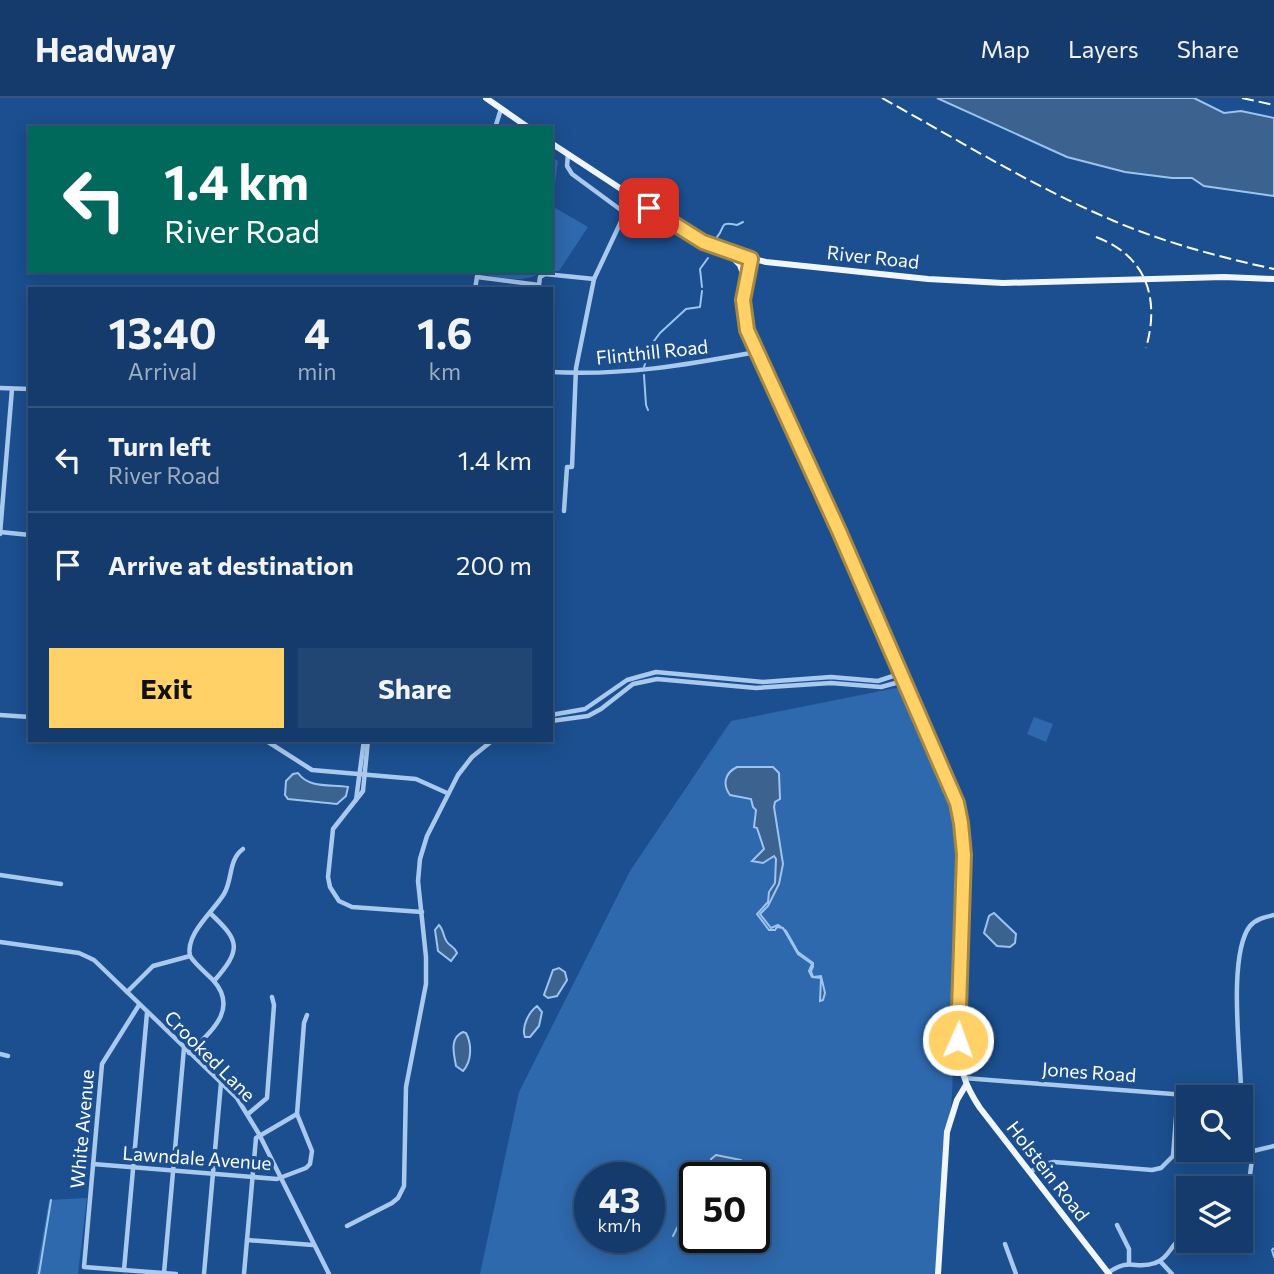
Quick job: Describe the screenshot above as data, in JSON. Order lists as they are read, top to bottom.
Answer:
{
  "streets": {
    "main road": ["River Road", "Holstein Road"],
    "street": [
      "Flinthill Road",
      "Crooked Lane",
      "Jones Road",
      "White Avenue",
      "Lawndale Avenue"
    ]
  },
  "crossings": [
    ["Crooked Lane", "White Avenue"],
    ["Crooked Lane", "Lawndale Avenue"],
    ["Jones Road", "Holstein Road"],
    ["White Avenue", "Lawndale Avenue"]
  ],
  "page": {
    "header": "Headway",
    "nav": ["Map", "Layers", "Share"],
    "turn": ["1.4 km", "River Road"],
    "eta": [
      "13:40",
      "Arrival",
      "4",
      "min",
      "1.6",
      "km"
    ],
    "list": [
      {
        "name": "Turn left",
        "note": "River Road",
        "value": "1.4 km"
      },
      {
        "name": "Arrive at destination",
        "value": "200 m"
      }
    ],
    "buttons": ["Exit", "Share"],
    "speed": "43 km/h",
    "limit": "50"
  }
}
